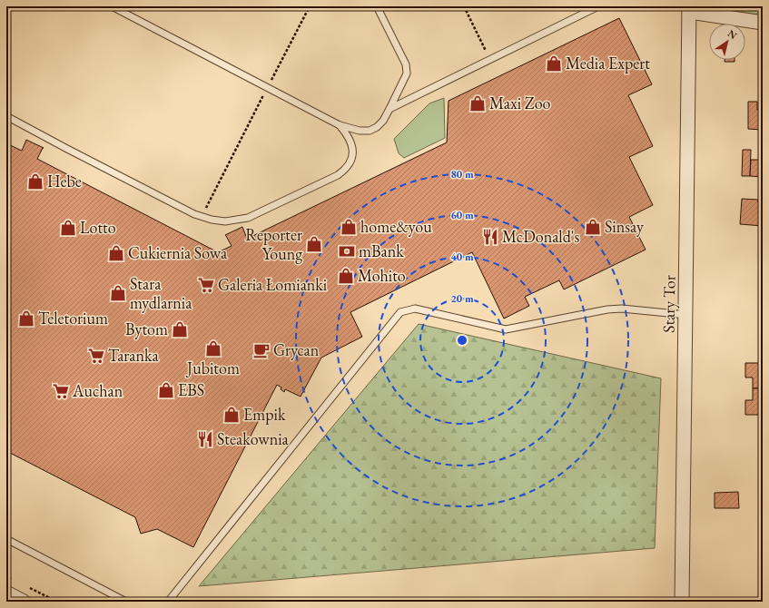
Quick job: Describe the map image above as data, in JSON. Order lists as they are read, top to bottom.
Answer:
{
  "streets": {
    "street": ["Stary Tor"]
  },
  "places": {
    "shop": [
      "Media Expert",
      "Maxi Zoo",
      "Hebe",
      "home&you",
      "Sinsay",
      "Lotto",
      "Reporter Young",
      "Cukiernia Sowa",
      "Mohito",
      "Stara mydlarnia",
      "Teletorium",
      "Bytom",
      "Jubitom",
      "EBS",
      "Empik"
    ],
    "restaurant": ["McDonald's", "Steakownia"],
    "bank": ["mBank"],
    "supermarket": ["Galeria Łomianki", "Taranka", "Auchan"],
    "cafe": ["Grycan"]
  },
  "north": "top right",
  "rings": [
    "80 m",
    "60 m",
    "40 m",
    "20 m"
  ]
}
